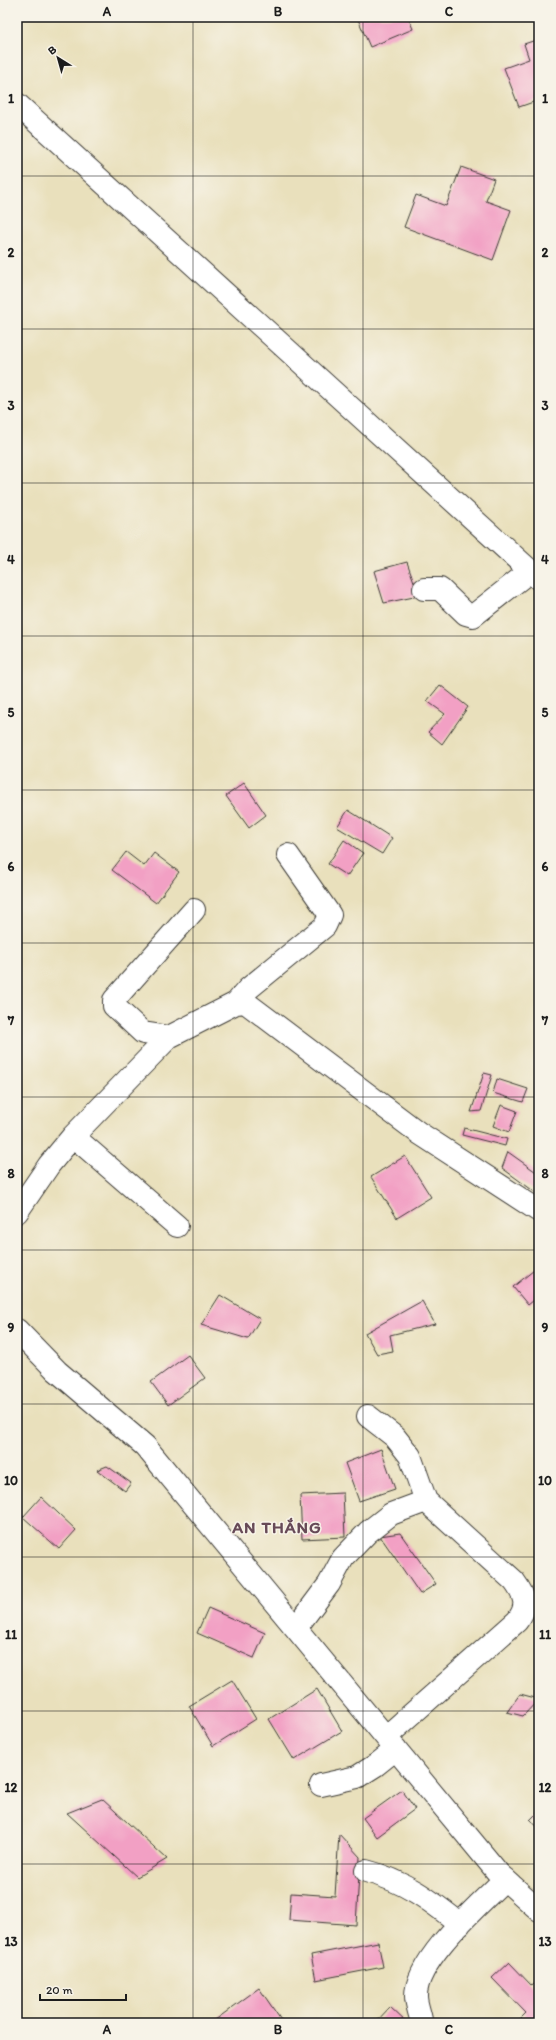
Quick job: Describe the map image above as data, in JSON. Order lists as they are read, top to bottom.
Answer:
{
  "districts": ["AN THẮNG"],
  "scale_bar": "20 m",
  "north": "top left",
  "grid": {
    "columns": ["A", "B", "C"],
    "rows": [
      "1",
      "2",
      "3",
      "4",
      "5",
      "6",
      "7",
      "8",
      "9",
      "10",
      "11",
      "12",
      "13"
    ]
  }
}
